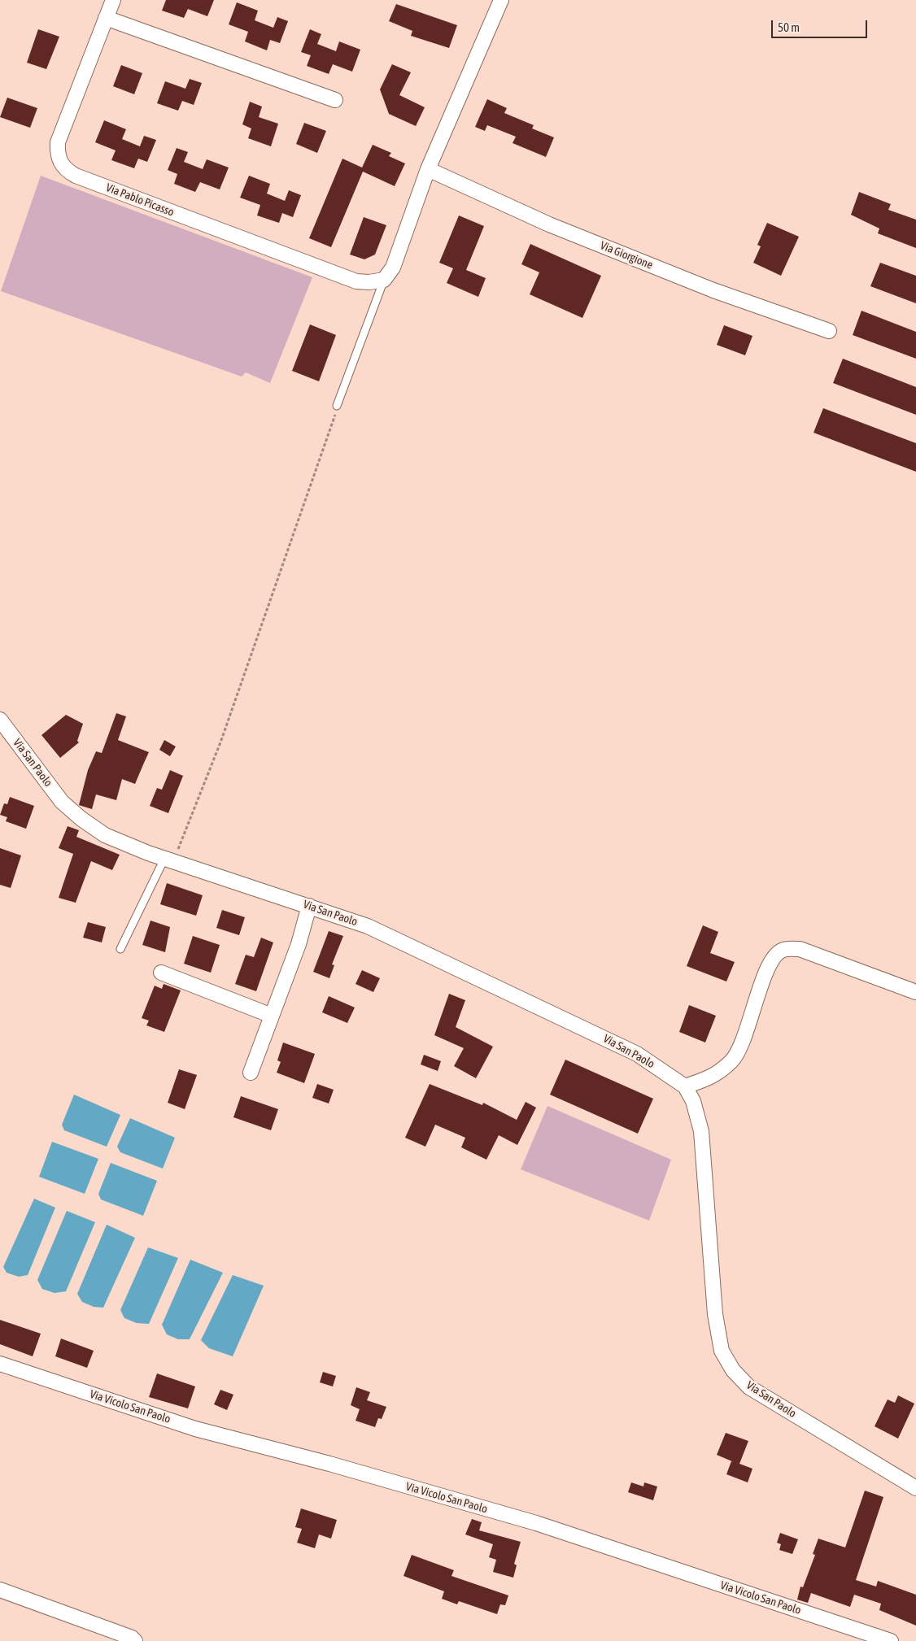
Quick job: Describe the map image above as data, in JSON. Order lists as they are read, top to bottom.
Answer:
{
  "streets": {
    "street": [
      "Via Pablo Picasso",
      "Via Giorgione",
      "Via San Paolo",
      "Via Vicolo San Paolo"
    ]
  },
  "scale_bar": "50 m"
}
